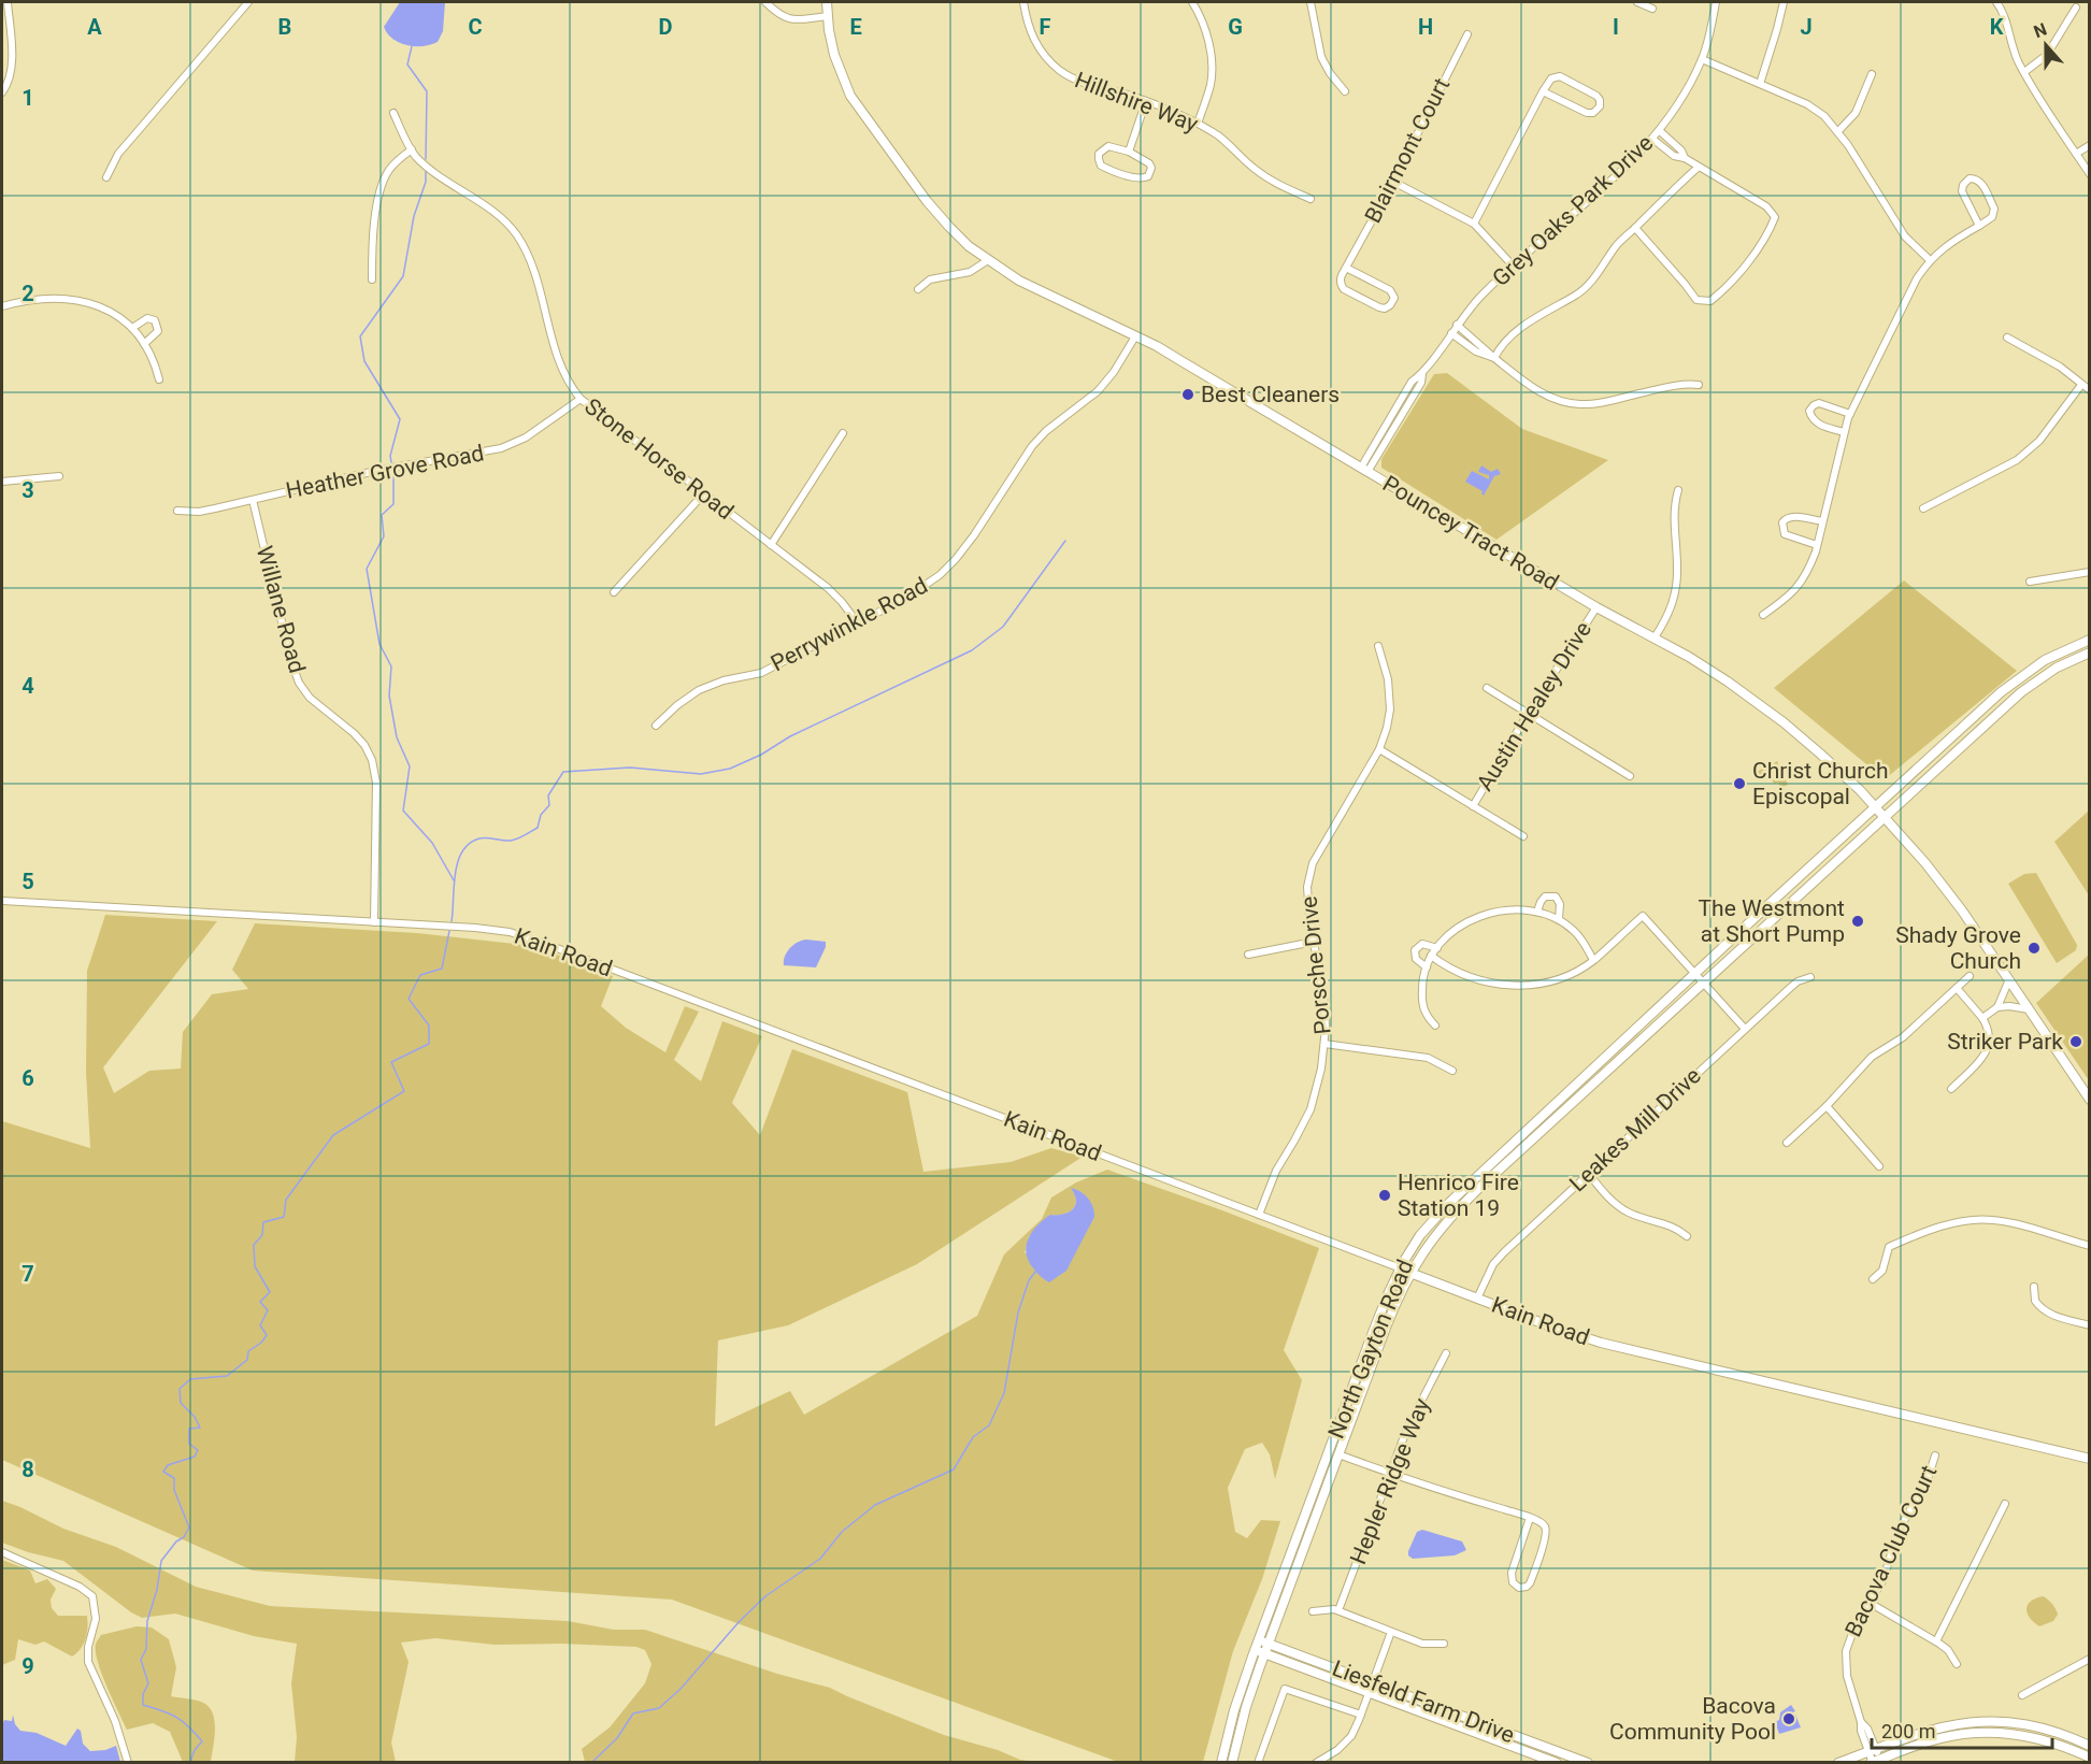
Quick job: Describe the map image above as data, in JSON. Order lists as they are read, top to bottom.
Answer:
{
  "streets": {
    "main road": [
      "Pouncey Tract Road",
      "Kain Road",
      "North Gayton Road",
      "Liesfeld Farm Drive"
    ],
    "street": [
      "Hillshire Way",
      "Blairmont Court",
      "Grey Oaks Park Drive",
      "Stone Horse Road",
      "Heather Grove Road",
      "Willane Road",
      "Perrywinkle Road",
      "Austin Healey Drive",
      "Porsche Drive",
      "Leakes Mill Drive",
      "Hepler Ridge Way",
      "Bacova Club Court"
    ]
  },
  "crossings": [
    ["Grey Oaks Park Drive", "Pouncey Tract Road"],
    ["Stone Horse Road", "Heather Grove Road"],
    ["Stone Horse Road", "Perrywinkle Road"],
    ["Heather Grove Road", "Willane Road"],
    ["Pouncey Tract Road", "Perrywinkle Road"],
    ["Pouncey Tract Road", "Austin Healey Drive"],
    ["Pouncey Tract Road", "North Gayton Road"],
    ["Willane Road", "Kain Road"],
    ["Kain Road", "Porsche Drive"],
    ["Kain Road", "Leakes Mill Drive"],
    ["Kain Road", "North Gayton Road"],
    ["North Gayton Road", "Liesfeld Farm Drive"]
  ],
  "places": [
    "Best Cleaners",
    "Christ Church Episcopal",
    "The Westmont at Short Pump",
    "Shady Grove Church",
    "Striker Park",
    "Henrico Fire Station 19",
    "Bacova Community Pool"
  ],
  "scale_bar": "200 m",
  "north": "top",
  "grid": {
    "columns": [
      "A",
      "B",
      "C",
      "D",
      "E",
      "F",
      "G",
      "H",
      "I",
      "J",
      "K"
    ],
    "rows": [
      "1",
      "2",
      "3",
      "4",
      "5",
      "6",
      "7",
      "8",
      "9"
    ]
  }
}
